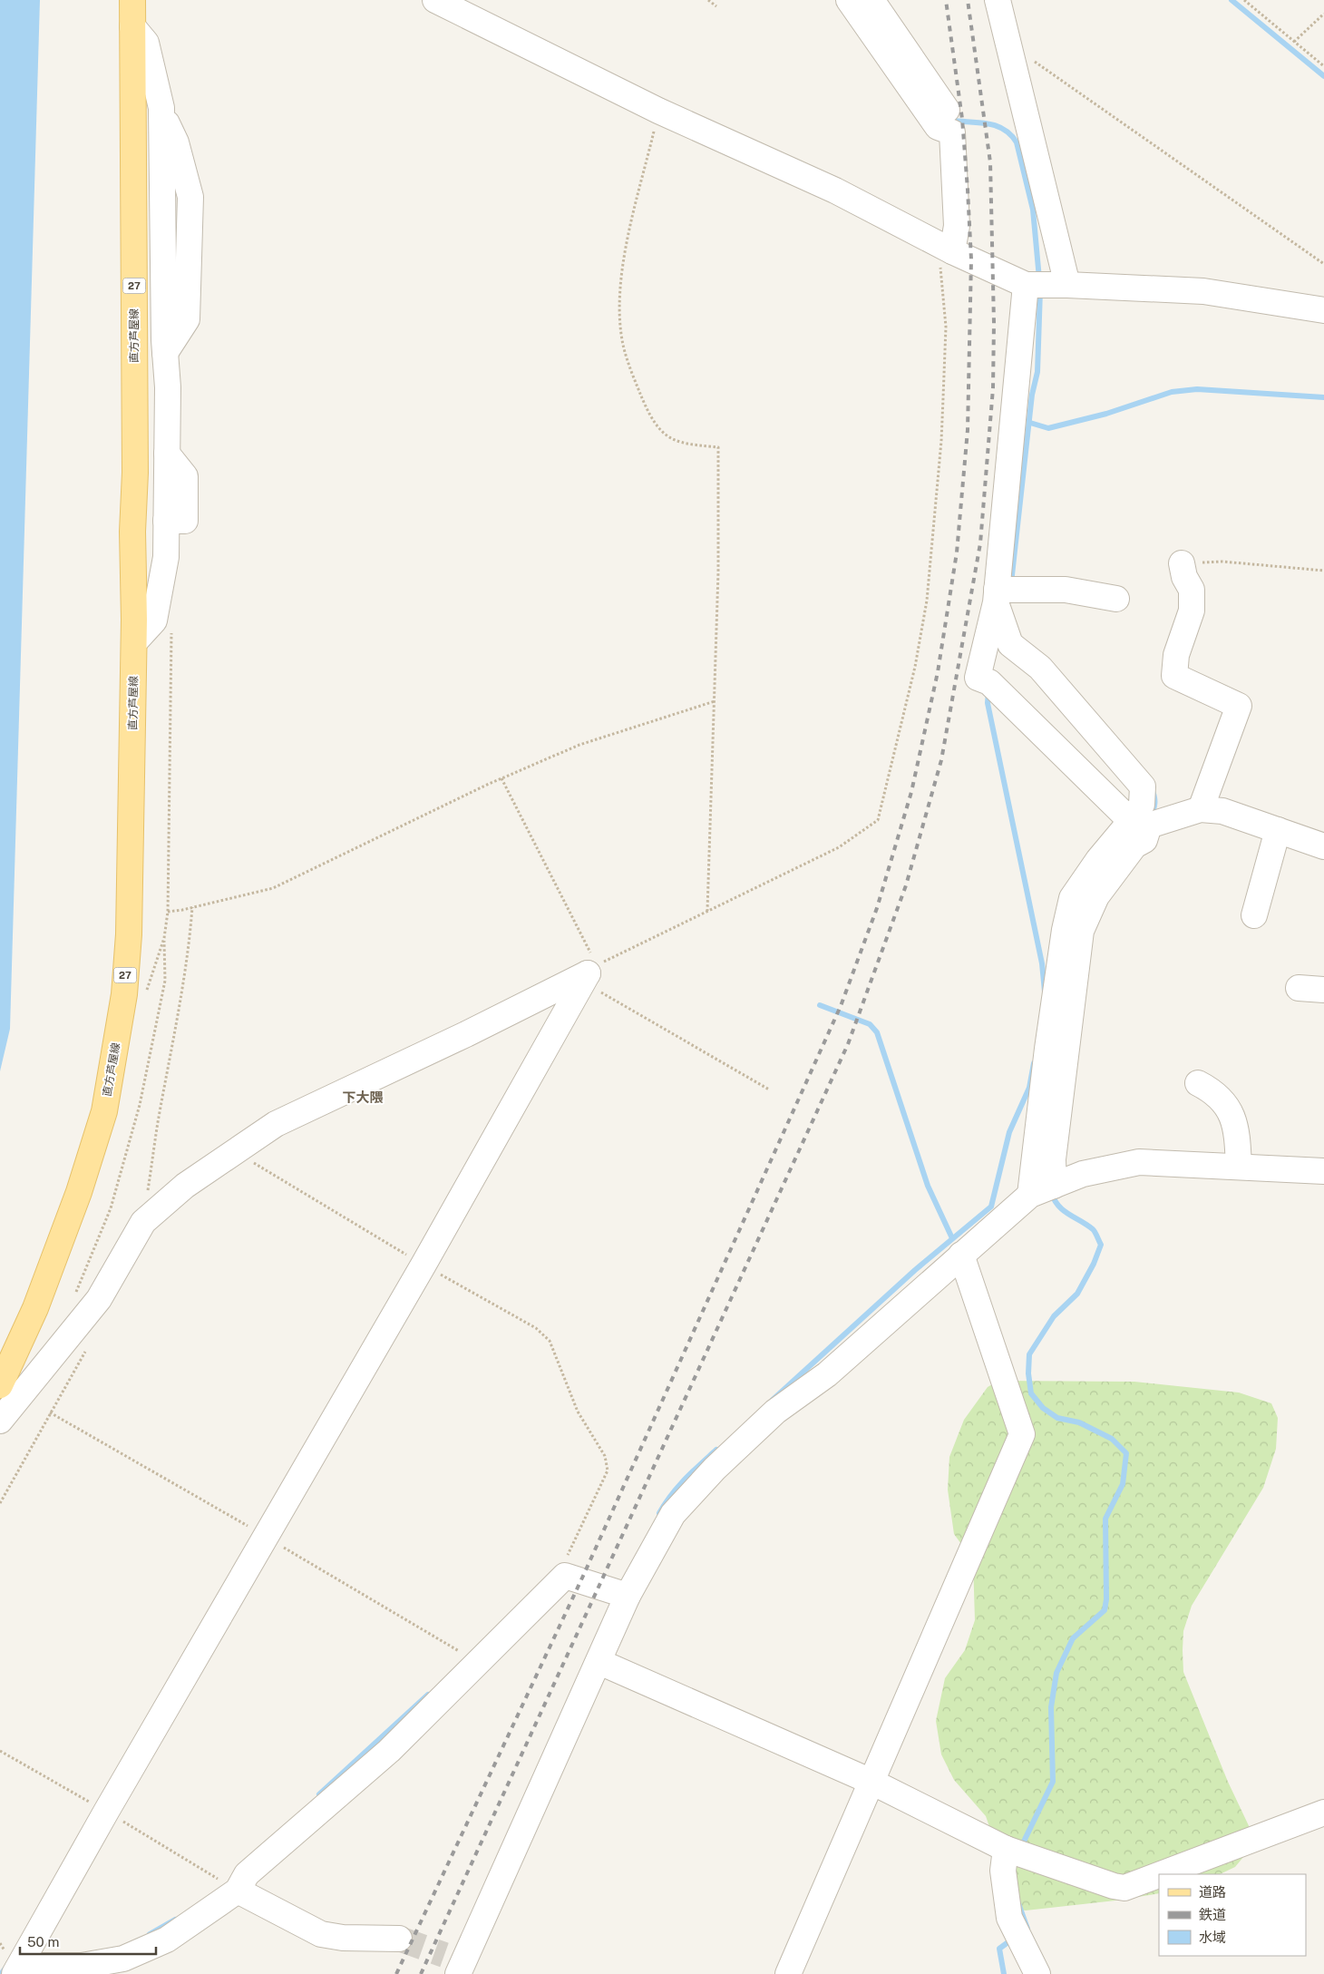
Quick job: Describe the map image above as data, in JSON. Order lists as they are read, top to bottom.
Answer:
{
  "streets": {
    "main road": ["27", "直方芦屋線"]
  },
  "districts": ["下大隈"],
  "legend": ["道路", "鉄道", "水域"],
  "scale_bar": "50 m"
}
